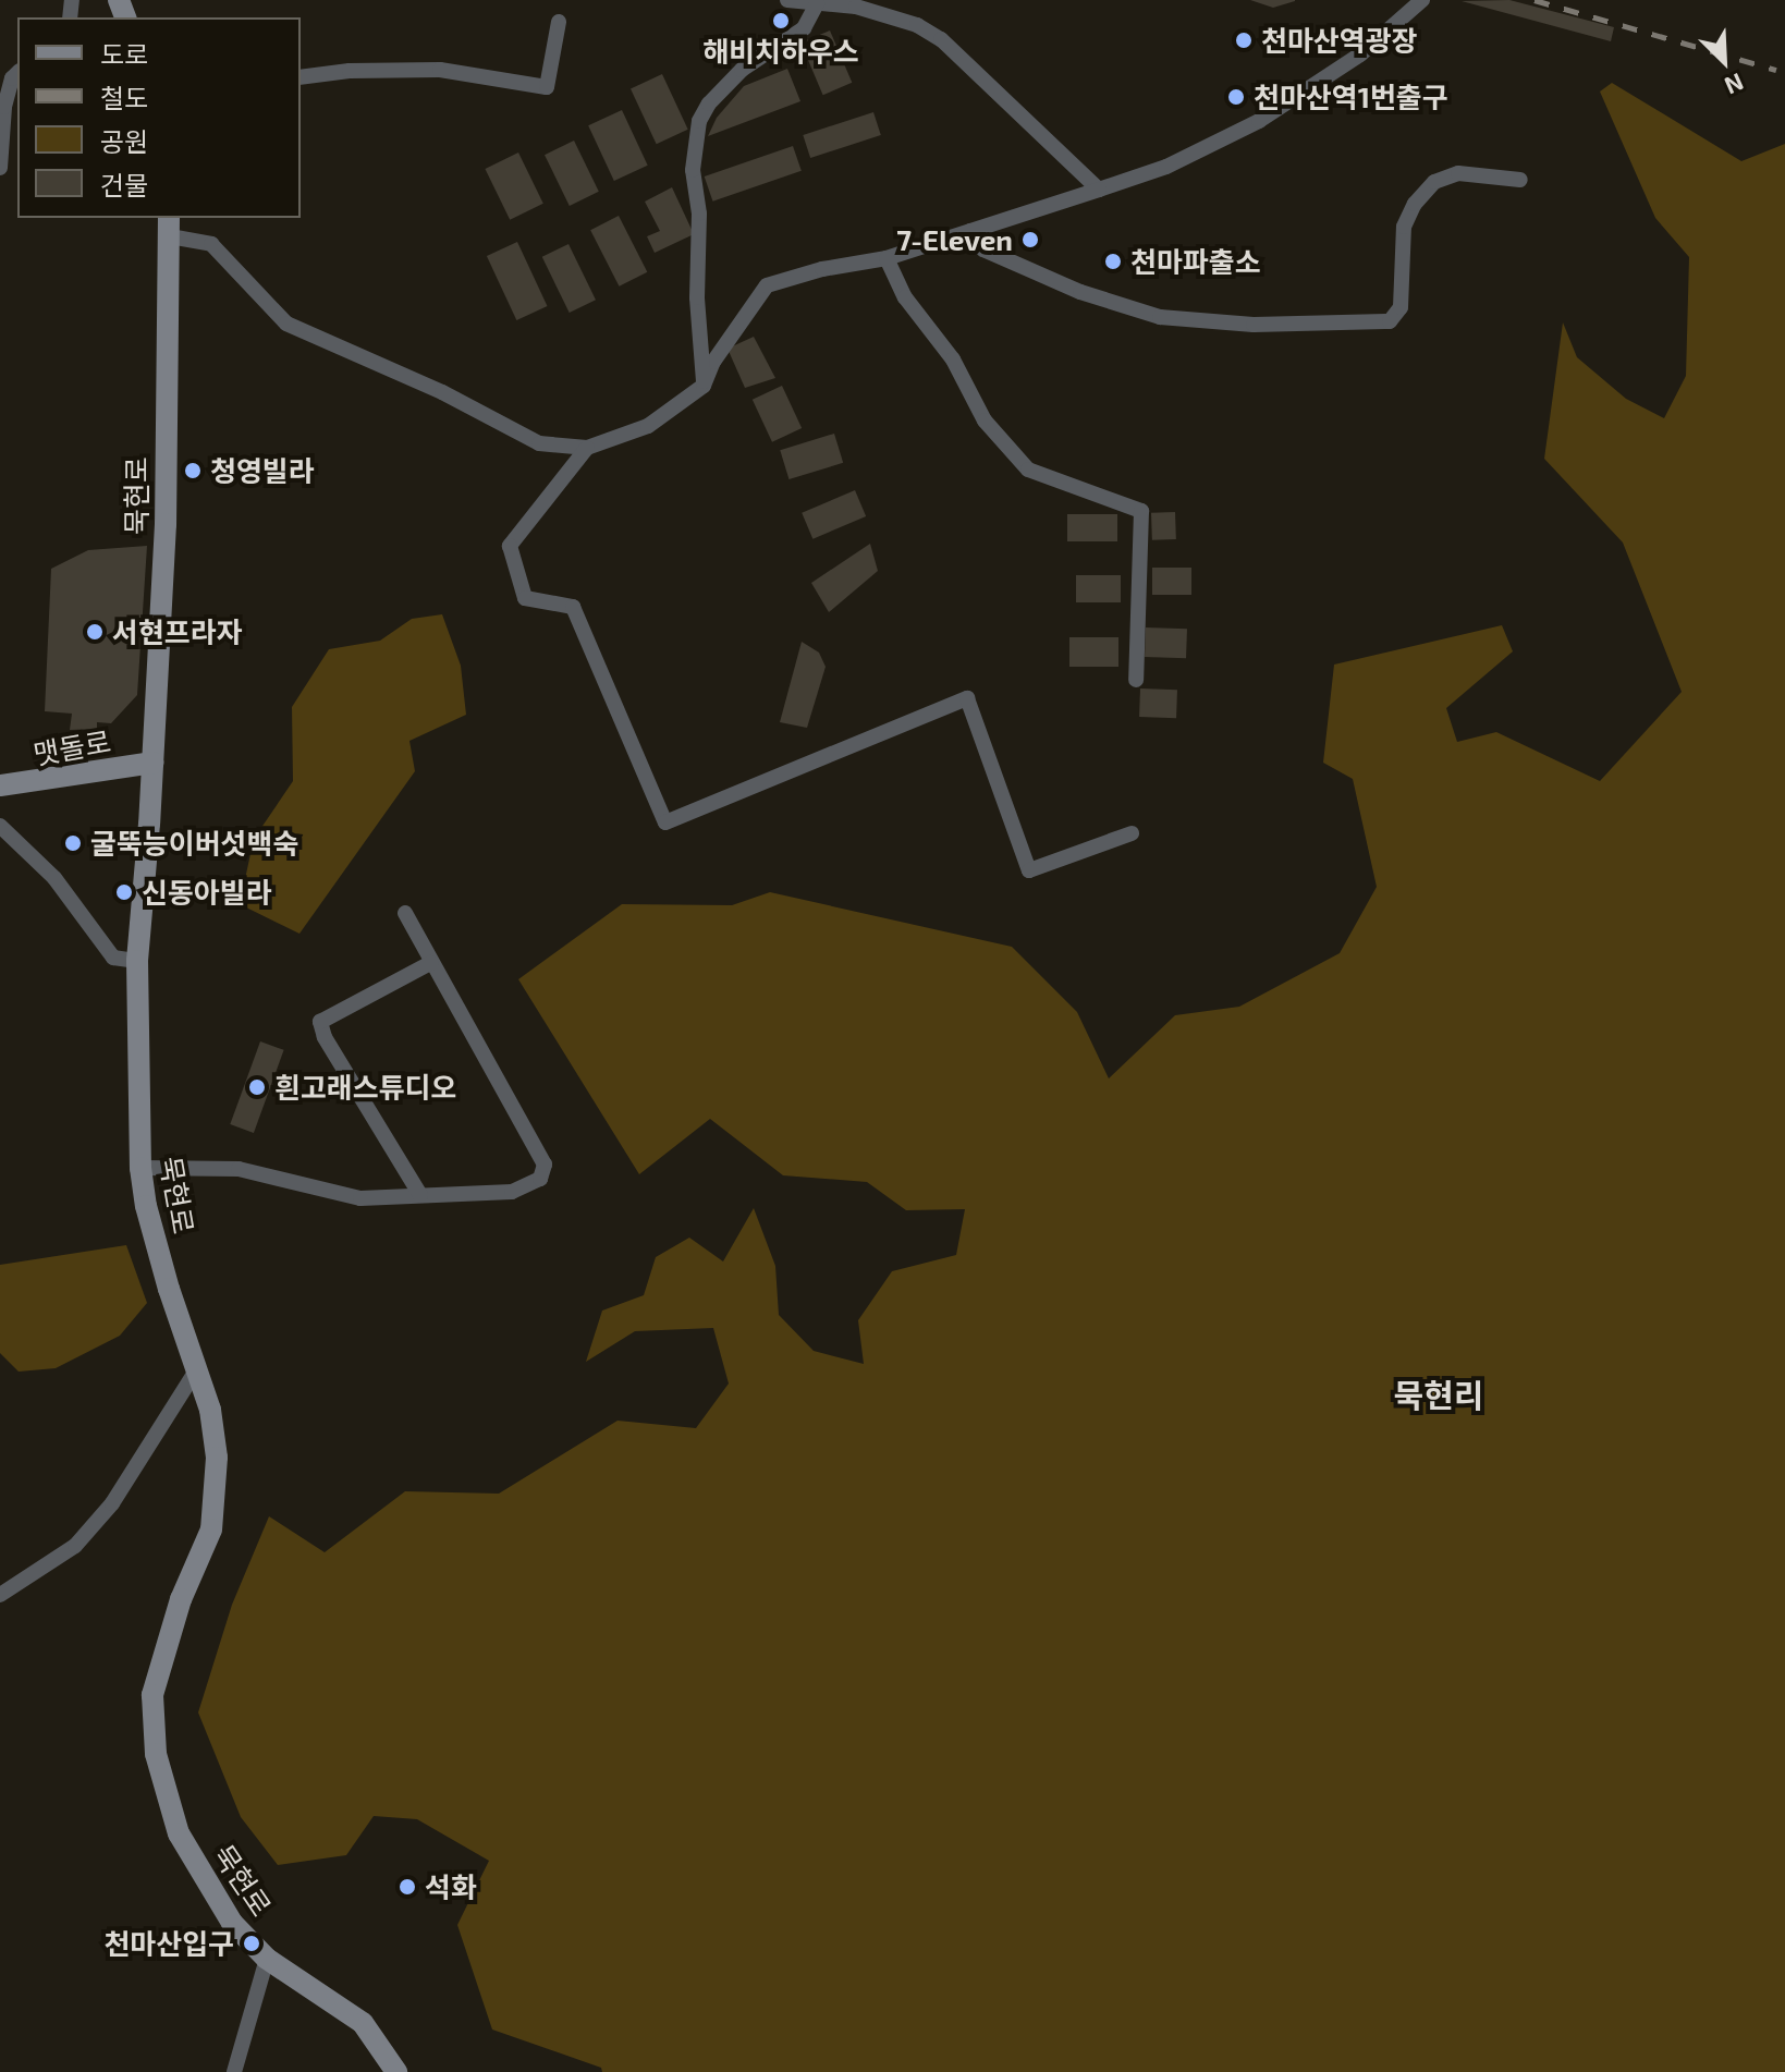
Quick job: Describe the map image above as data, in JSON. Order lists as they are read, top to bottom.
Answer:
{
  "streets": {
    "street": ["묵현로", "맷돌로"]
  },
  "crossings": [
    ["묵현로", "맷돌로"]
  ],
  "districts": ["묵현리"],
  "places": [
    "해비치하우스",
    "천마산역광장",
    "천마산역1번출구",
    "7-Eleven",
    "천마파출소",
    "청영빌라",
    "서현프라자",
    "굴뚝능이버섯백숙",
    "신동아빌라",
    "흰고래스튜디오",
    "석화",
    "천마산입구"
  ],
  "legend": [
    "도로",
    "철도",
    "공원",
    "건물"
  ],
  "north": "bottom right"
}
